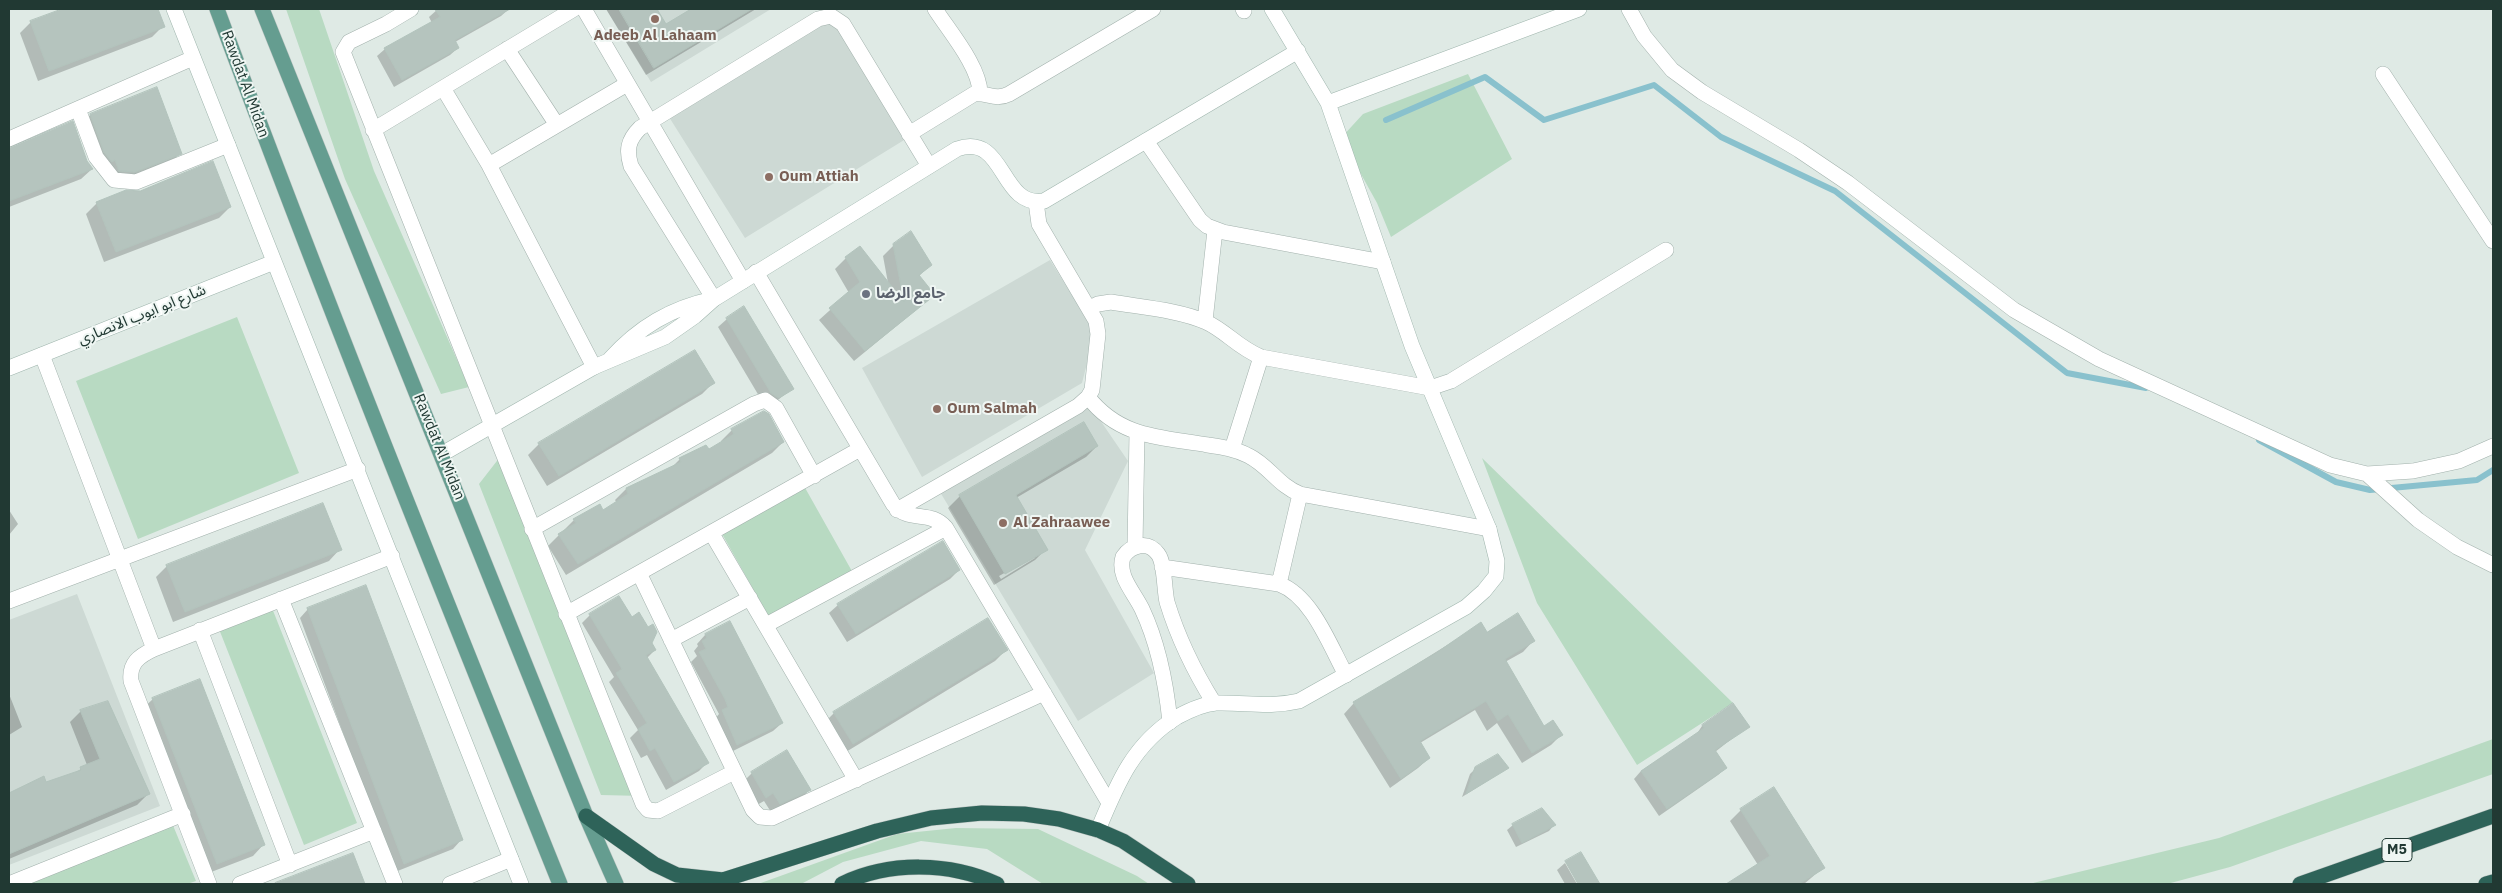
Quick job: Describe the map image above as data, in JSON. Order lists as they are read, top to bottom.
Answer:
{
  "streets": {
    "highway": ["M5"],
    "main road": ["Rawdat Al Midan"],
    "street": ["شارع ابو ايوب الانصاري"]
  },
  "places": [
    "Adeeb Al Lahaam",
    "Oum Attiah",
    "جامع الرضا",
    "Oum Salmah",
    "Al Zahraawee"
  ]
}
